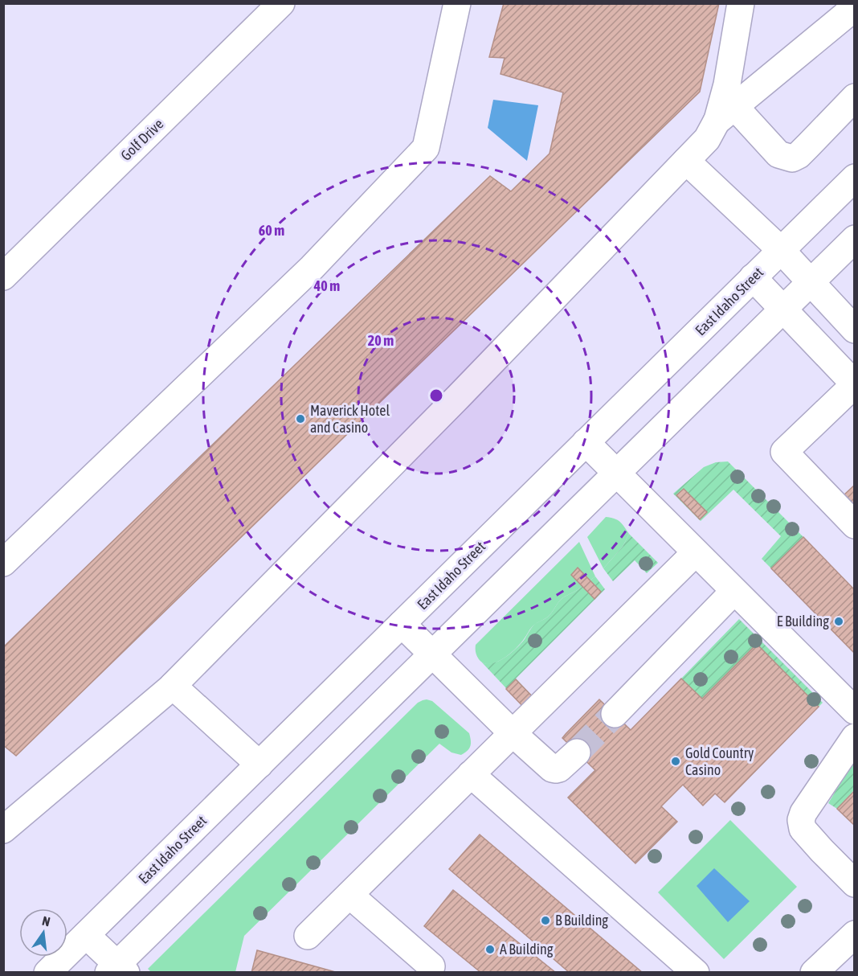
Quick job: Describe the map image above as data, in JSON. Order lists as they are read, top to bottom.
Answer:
{
  "streets": {
    "main road": ["Golf Drive", "East Idaho Street"]
  },
  "places": [
    "Maverick Hotel and Casino",
    "E Building",
    "Gold Country Casino",
    "B Building",
    "A Building"
  ],
  "north": "top",
  "rings": ["60 m", "40 m", "20 m"]
}
